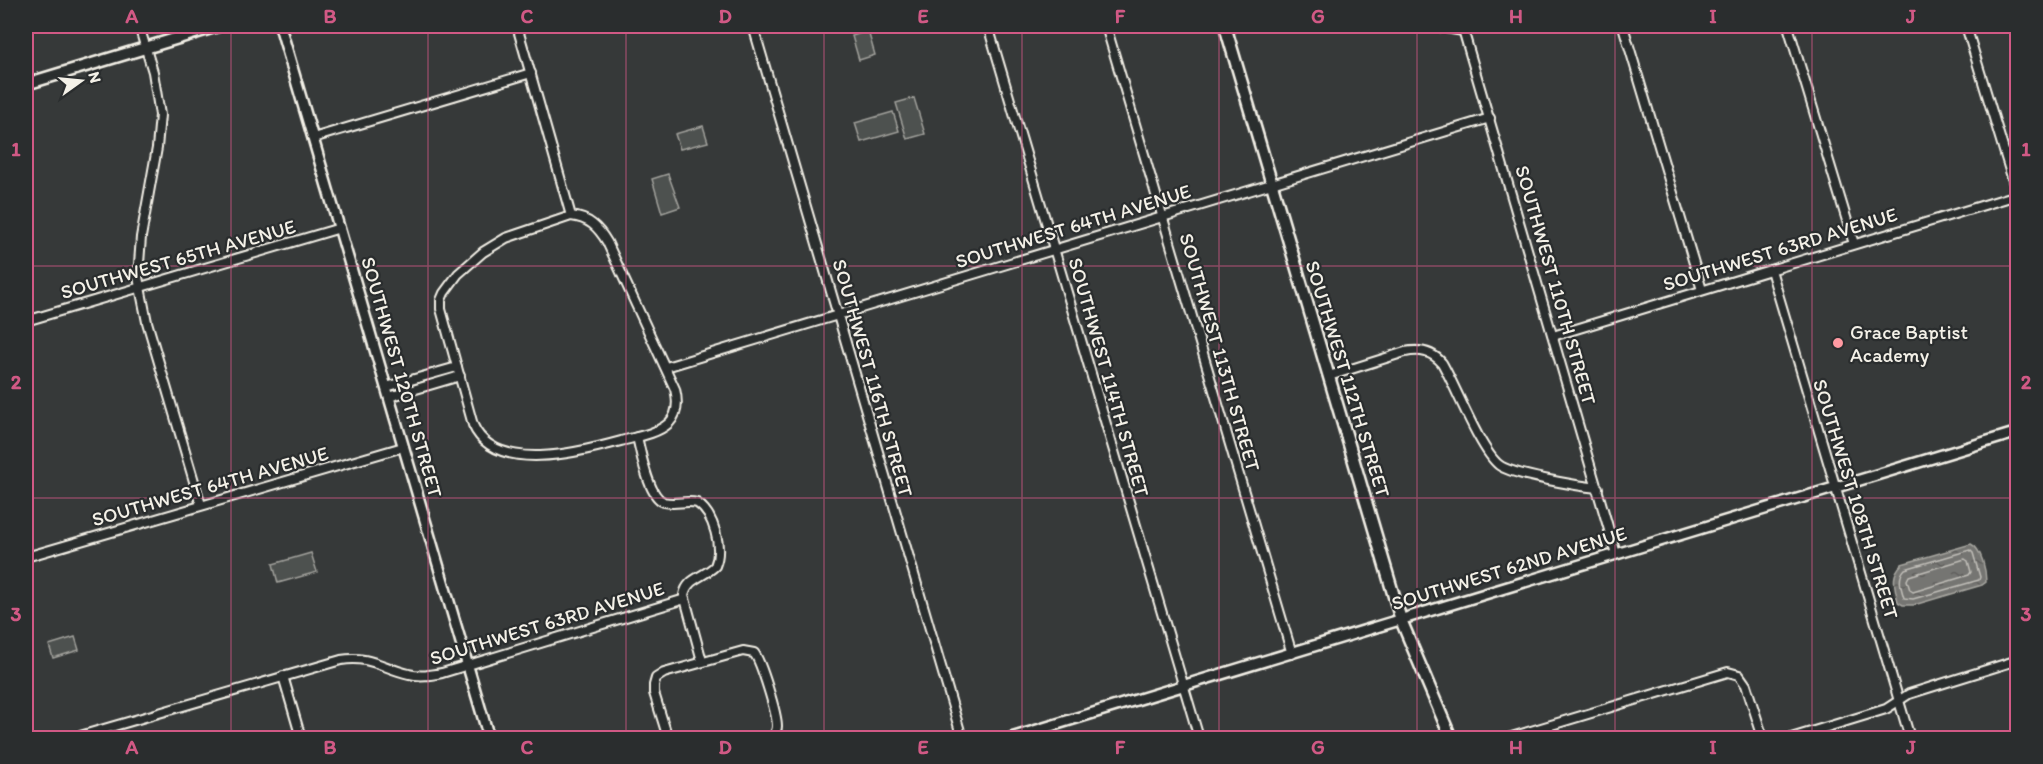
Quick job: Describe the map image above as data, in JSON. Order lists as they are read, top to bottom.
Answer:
{
  "streets": {
    "main road": ["SOUTHWEST 112TH STREET"],
    "street": [
      "SOUTHWEST 64TH AVENUE",
      "SOUTHWEST 63RD AVENUE",
      "SOUTHWEST 65TH AVENUE",
      "SOUTHWEST 110TH STREET",
      "SOUTHWEST 113TH STREET",
      "SOUTHWEST 120TH STREET",
      "SOUTHWEST 114TH STREET",
      "SOUTHWEST 116TH STREET",
      "SOUTHWEST 108TH STREET",
      "SOUTHWEST 62ND AVENUE"
    ]
  },
  "crossings": [
    ["SOUTHWEST 64TH AVENUE", "SOUTHWEST 110TH STREET"],
    ["SOUTHWEST 64TH AVENUE", "SOUTHWEST 113TH STREET"],
    ["SOUTHWEST 64TH AVENUE", "SOUTHWEST 120TH STREET"],
    ["SOUTHWEST 64TH AVENUE", "SOUTHWEST 114TH STREET"],
    ["SOUTHWEST 64TH AVENUE", "SOUTHWEST 116TH STREET"],
    ["SOUTHWEST 64TH AVENUE", "SOUTHWEST 112TH STREET"],
    ["SOUTHWEST 63RD AVENUE", "SOUTHWEST 110TH STREET"],
    ["SOUTHWEST 63RD AVENUE", "SOUTHWEST 120TH STREET"],
    ["SOUTHWEST 63RD AVENUE", "SOUTHWEST 108TH STREET"],
    ["SOUTHWEST 65TH AVENUE", "SOUTHWEST 120TH STREET"],
    ["SOUTHWEST 110TH STREET", "SOUTHWEST 62ND AVENUE"],
    ["SOUTHWEST 113TH STREET", "SOUTHWEST 62ND AVENUE"],
    ["SOUTHWEST 114TH STREET", "SOUTHWEST 62ND AVENUE"],
    ["SOUTHWEST 112TH STREET", "SOUTHWEST 62ND AVENUE"],
    ["SOUTHWEST 108TH STREET", "SOUTHWEST 62ND AVENUE"]
  ],
  "places": ["Grace Baptist Academy"],
  "north": "right",
  "grid": {
    "columns": [
      "A",
      "B",
      "C",
      "D",
      "E",
      "F",
      "G",
      "H",
      "I",
      "J"
    ],
    "rows": ["1", "2", "3"]
  }
}
